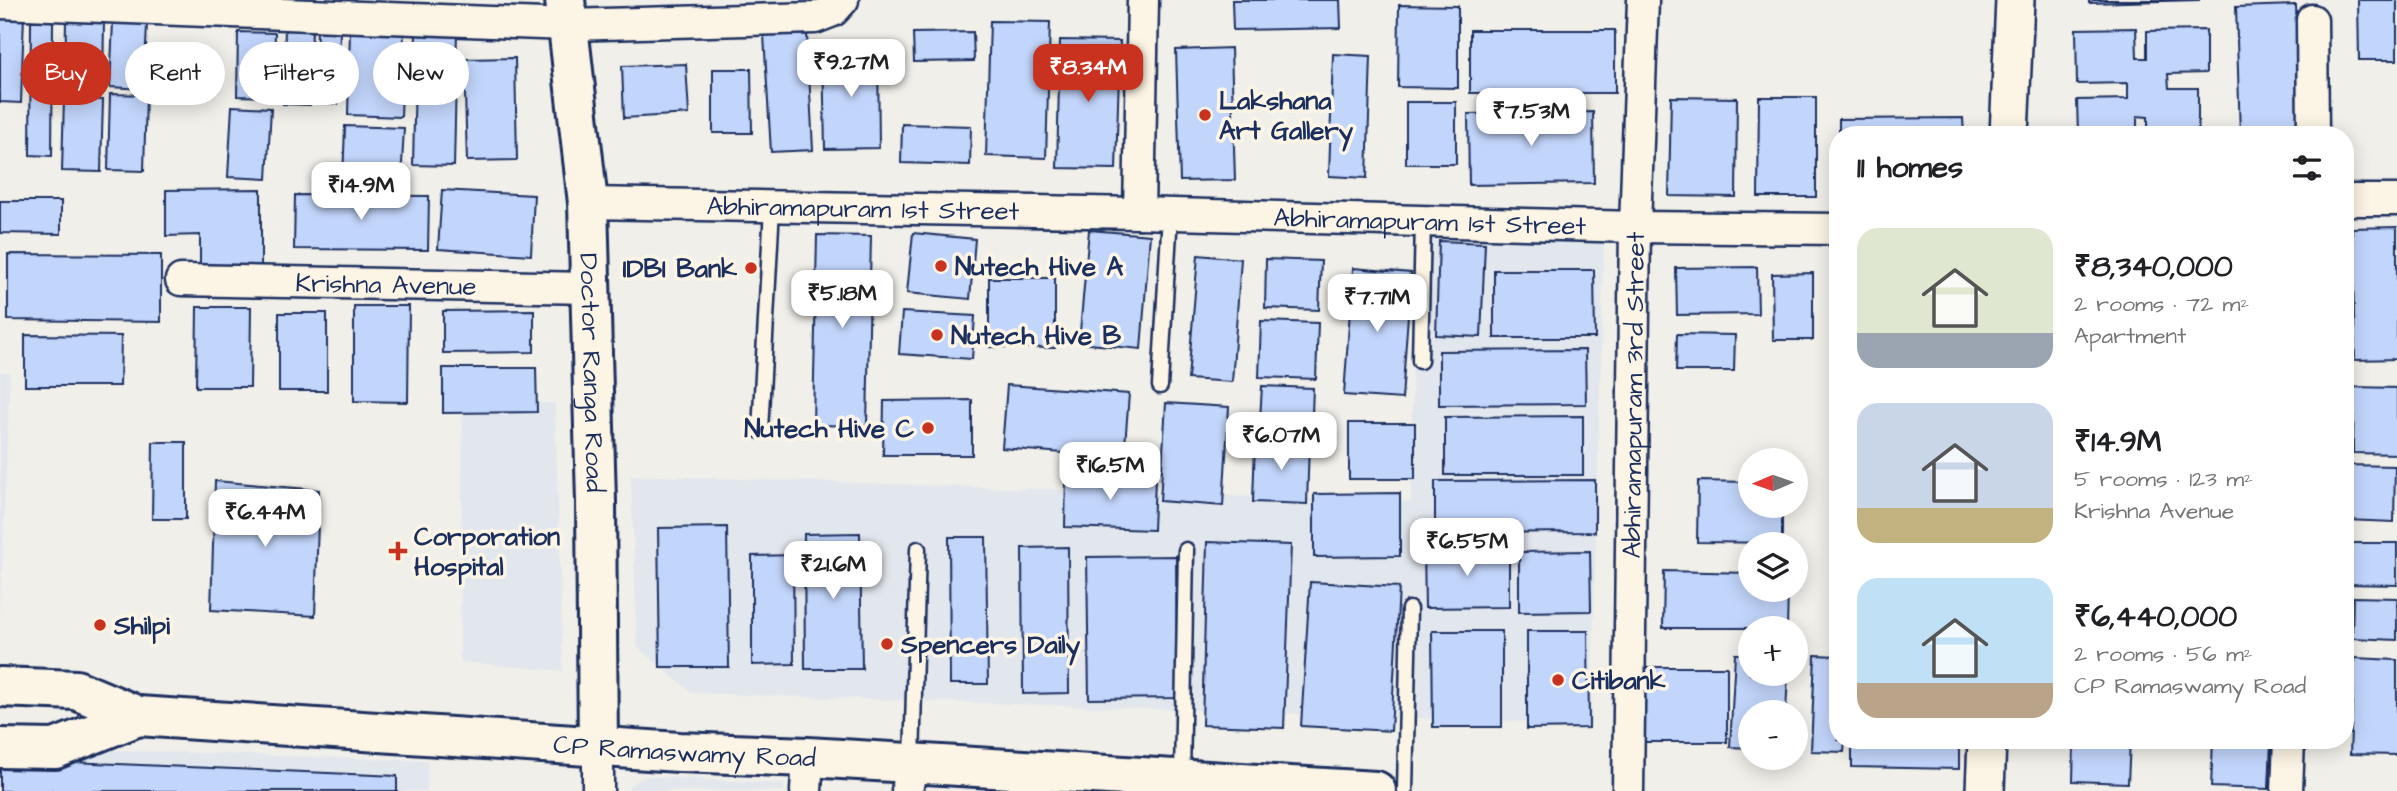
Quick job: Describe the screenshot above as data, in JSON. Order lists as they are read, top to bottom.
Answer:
{
  "streets": {
    "main road": ["Doctor Ranga Road", "CP Ramaswamy Road"],
    "street": ["Abhiramapuram 1st Street", "Krishna Avenue", "Abhiramapuram 3rd Street"]
  },
  "crossings": [
    ["Abhiramapuram 1st Street", "Doctor Ranga Road"],
    ["Abhiramapuram 1st Street", "Abhiramapuram 3rd Street"],
    ["Krishna Avenue", "Doctor Ranga Road"],
    ["Doctor Ranga Road", "CP Ramaswamy Road"]
  ],
  "places": {
    "other": [
      "Lakshana Art Gallery",
      "Nutech Hive A",
      "IDBI Bank",
      "Nutech Hive B",
      "Nutech Hive C",
      "Shilpi",
      "Spencers Daily",
      "Citibank"
    ],
    "health": ["Corporation Hospital"]
  },
  "north": "left",
  "page": {
    "price": [
      "₹9.27M",
      "₹8.34M",
      "₹7.53M",
      "₹14.9M",
      "₹5.18M",
      "₹7.71M",
      "₹6.07M",
      "₹16.5M",
      "₹6.44M",
      "₹6.55M",
      "₹21.6M"
    ],
    "chip": [
      "Buy",
      "Rent",
      "Filters",
      "New"
    ],
    "heading": "11 homes",
    "list": [
      {
        "name": "₹8,340,000",
        "note": "2 rooms · 72 m² · Apartment"
      },
      {
        "name": "₹14.9M",
        "note": "5 rooms · 123 m² · Krishna Avenue"
      },
      {
        "name": "₹6,440,000",
        "note": "2 rooms · 56 m² · CP Ramaswamy Road"
      }
    ],
    "map_buttons": ["+", "−"]
  }
}
